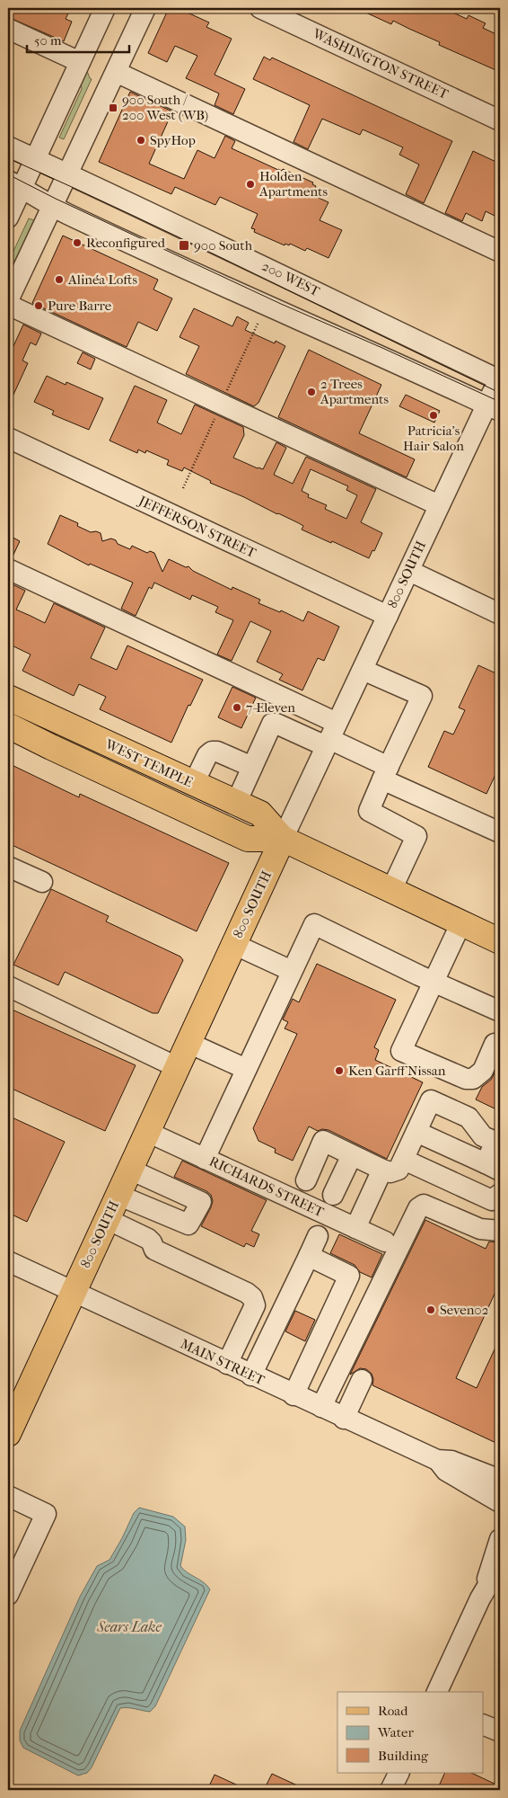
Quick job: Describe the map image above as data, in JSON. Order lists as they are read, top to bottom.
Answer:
{
  "streets": {
    "main road": ["800 SOUTH", "WEST TEMPLE"],
    "street": [
      "WASHINGTON STREET",
      "200 WEST",
      "JEFFERSON STREET",
      "RICHARDS STREET",
      "MAIN STREET"
    ]
  },
  "crossings": [
    ["200 WEST", "800 SOUTH"],
    ["JEFFERSON STREET", "800 SOUTH"],
    ["800 SOUTH", "WEST TEMPLE"],
    ["800 SOUTH", "RICHARDS STREET"],
    ["800 SOUTH", "MAIN STREET"]
  ],
  "water": ["Sears Lake"],
  "places": {
    "transit": ["900 South / 200 West (WB)", "900 South"],
    "other": [
      "SpyHop",
      "Holden Apartments",
      "Reconfigured",
      "Alinéa Lofts",
      "Pure Barre",
      "2 Trees Apartments",
      "Patricia's Hair Salon",
      "7-Eleven",
      "Ken Garff Nissan",
      "Seven02"
    ]
  },
  "legend": ["Road", "Water", "Building"],
  "scale_bar": "50 m"
}
